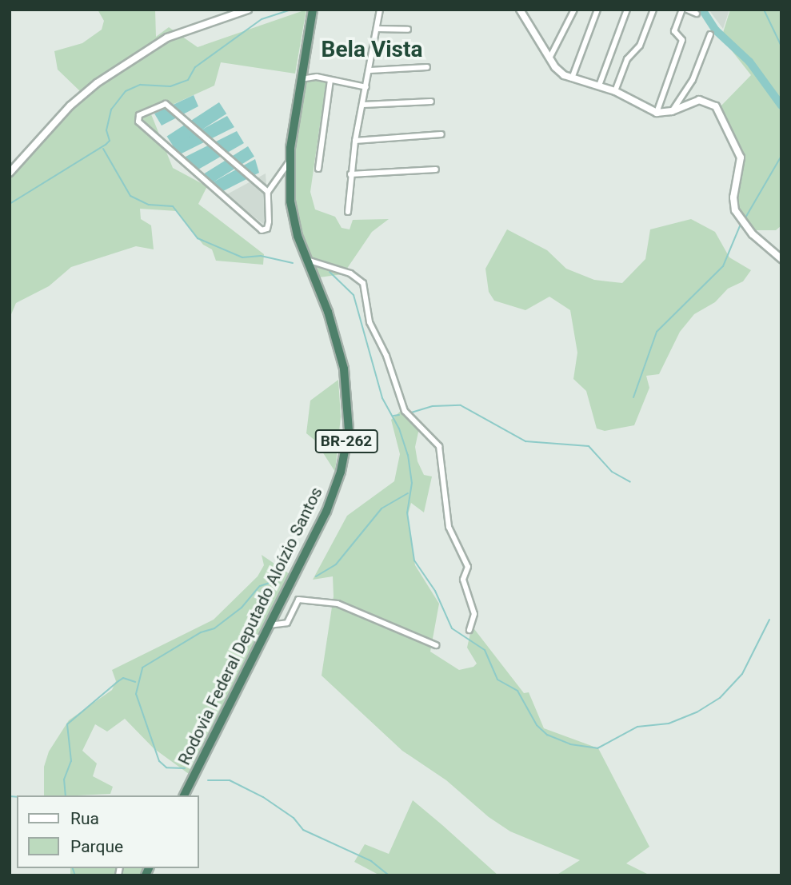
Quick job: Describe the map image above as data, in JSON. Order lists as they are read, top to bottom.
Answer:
{
  "streets": {
    "highway": ["BR-262", "Rodovia Federal Deputado Aloízio Santos"]
  },
  "districts": ["Bela Vista"],
  "legend": ["Rua", "Parque"]
}
